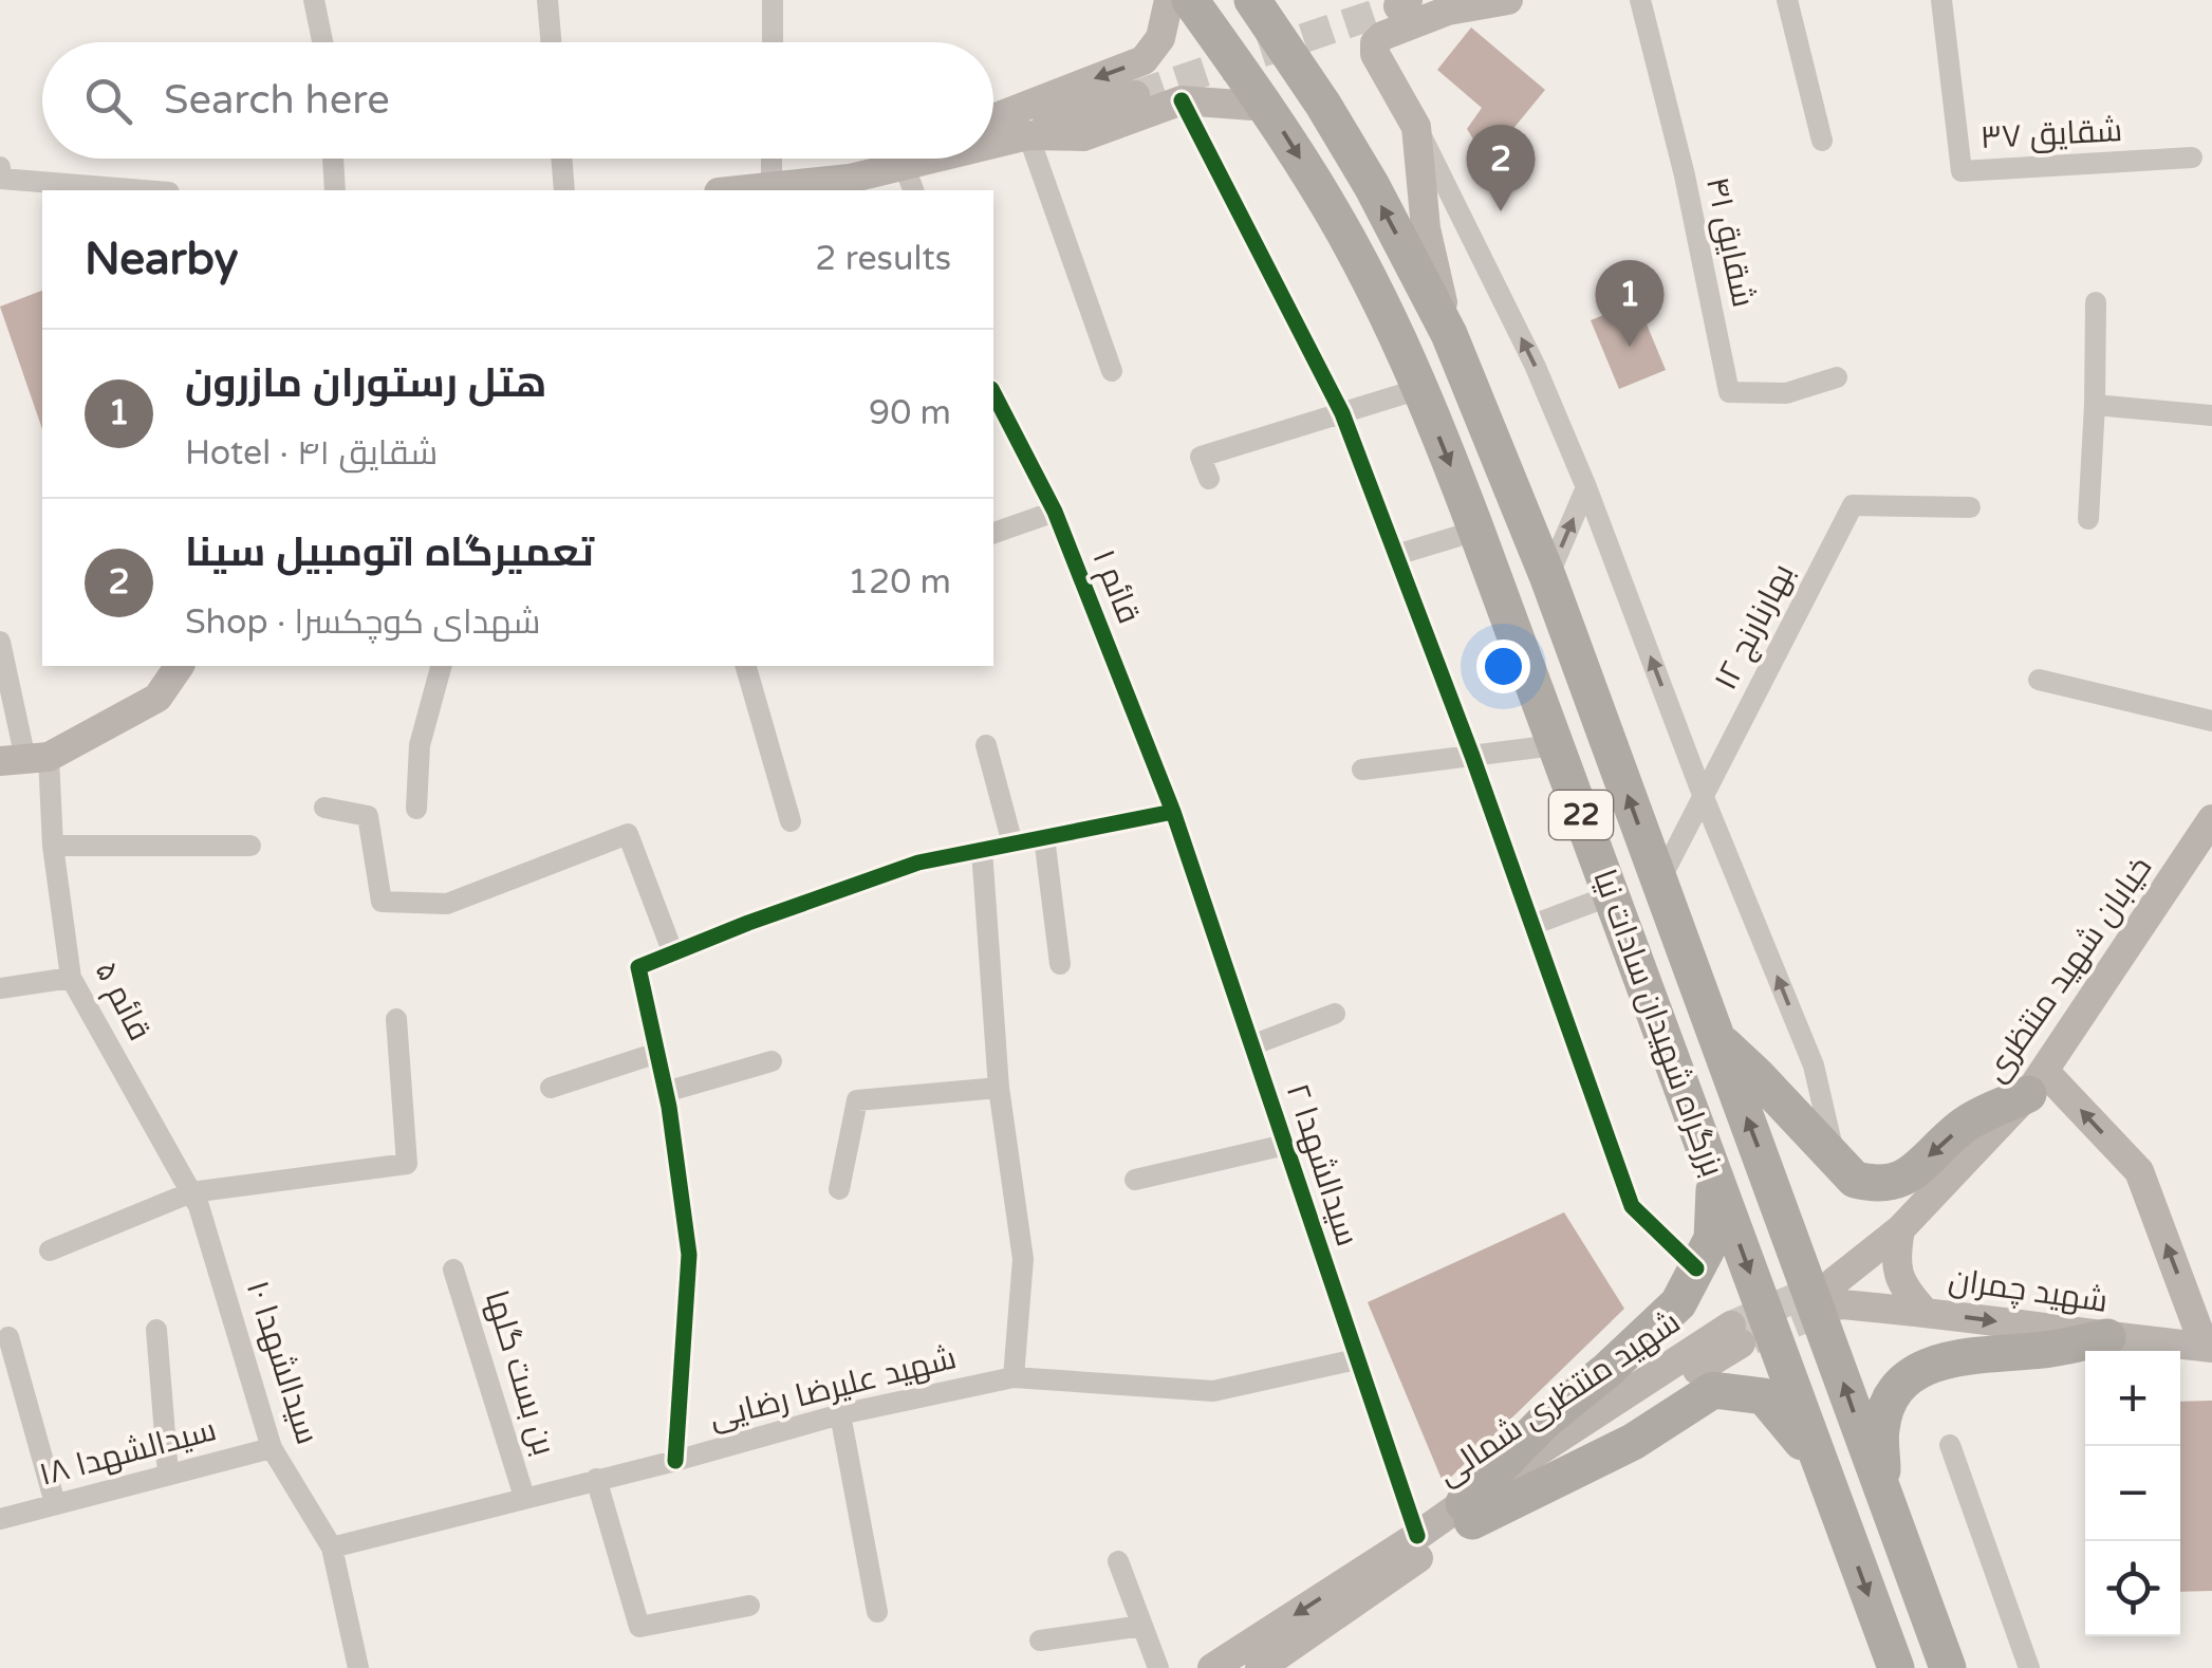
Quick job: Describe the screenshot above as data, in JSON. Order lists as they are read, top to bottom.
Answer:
{
  "streets": {
    "highway": ["22", "بزرگراه شهیدان سادات نیا"],
    "main road": ["خیابان شهید منتظری", "شهید چمران", "شهید منتظری شمالی"],
    "street": [
      "شقایق ۳۷",
      "شقایق ۴۱",
      "قائم ۱",
      "بهارنارنج ۱۲",
      "قائم ۵",
      "سیدالشهدا ۲",
      "سیدالشهدا ۱۰",
      "بن بست گلها",
      "شهید علیرضا رضایی",
      "سیدالشهدا ۱۸"
    ]
  },
  "crossings": [
    ["قائم ۱", "سیدالشهدا ۲"],
    ["بهارنارنج ۱۲", "بزرگراه شهیدان سادات نیا"],
    ["خیابان شهید منتظری", "شهید چمران"],
    ["قائم ۵", "سیدالشهدا ۱۰"],
    ["سیدالشهدا ۲", "شهید علیرضا رضایی"],
    ["سیدالشهدا ۲", "شهید منتظری شمالی"],
    ["سیدالشهدا ۱۰", "شهید علیرضا رضایی"],
    ["سیدالشهدا ۱۰", "سیدالشهدا ۱۸"],
    ["بن بست گلها", "شهید علیرضا رضایی"]
  ],
  "one_way": ["شهید چمران"],
  "page": {
    "search": "Search here",
    "pins": ["2", "1"],
    "heading": ["Nearby", "2 results"],
    "list": [
      {
        "mark": "1",
        "name": "هتل رستوران مازرون",
        "note": "Hotel · شقایق ۴۱",
        "value": "90 m"
      },
      {
        "mark": "2",
        "name": "تعمیرگاه اتومبیل سینا",
        "note": "Shop · شهدای کوچکسرا",
        "value": "120 m"
      }
    ],
    "map_buttons": ["+", "−"]
  }
}
